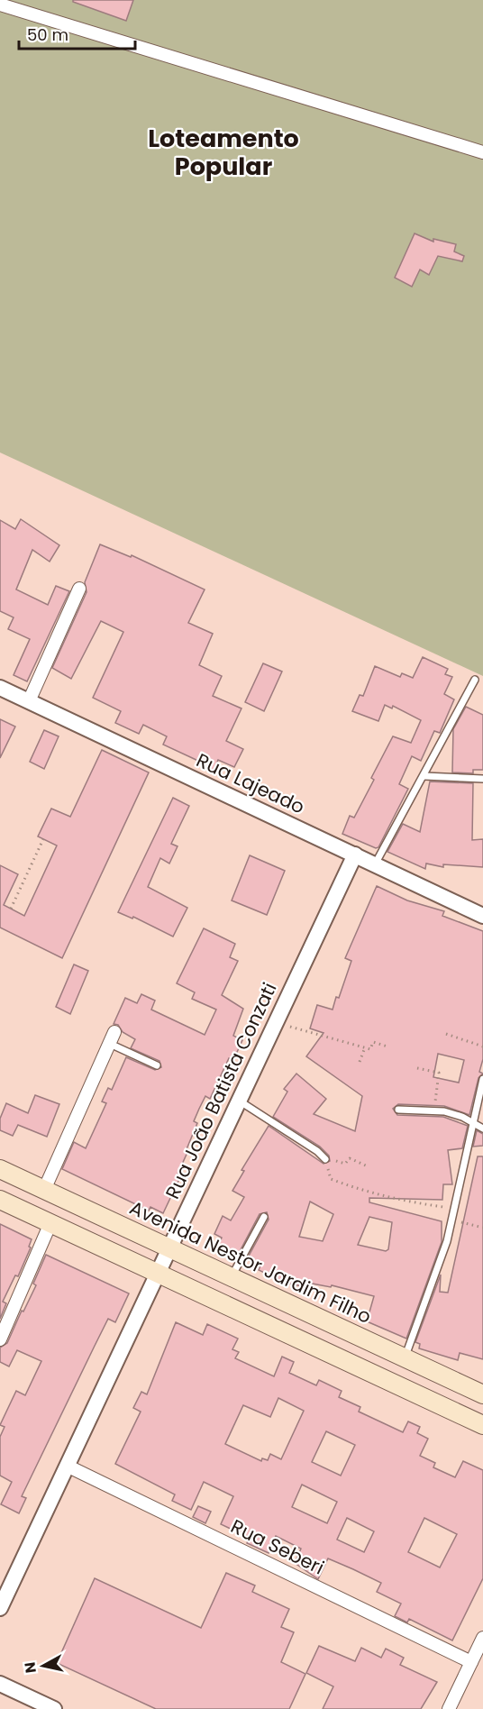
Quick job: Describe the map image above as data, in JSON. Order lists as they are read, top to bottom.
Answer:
{
  "streets": {
    "main road": ["Avenida Nestor Jardim Filho"],
    "street": ["Rua Lajeado", "Rua João Batista Conzati", "Rua Seberi"]
  },
  "crossings": [
    ["Rua Lajeado", "Rua João Batista Conzati"],
    ["Rua João Batista Conzati", "Avenida Nestor Jardim Filho"],
    ["Rua João Batista Conzati", "Rua Seberi"]
  ],
  "districts": ["Loteamento Popular"],
  "scale_bar": "50 m",
  "north": "left"
}
